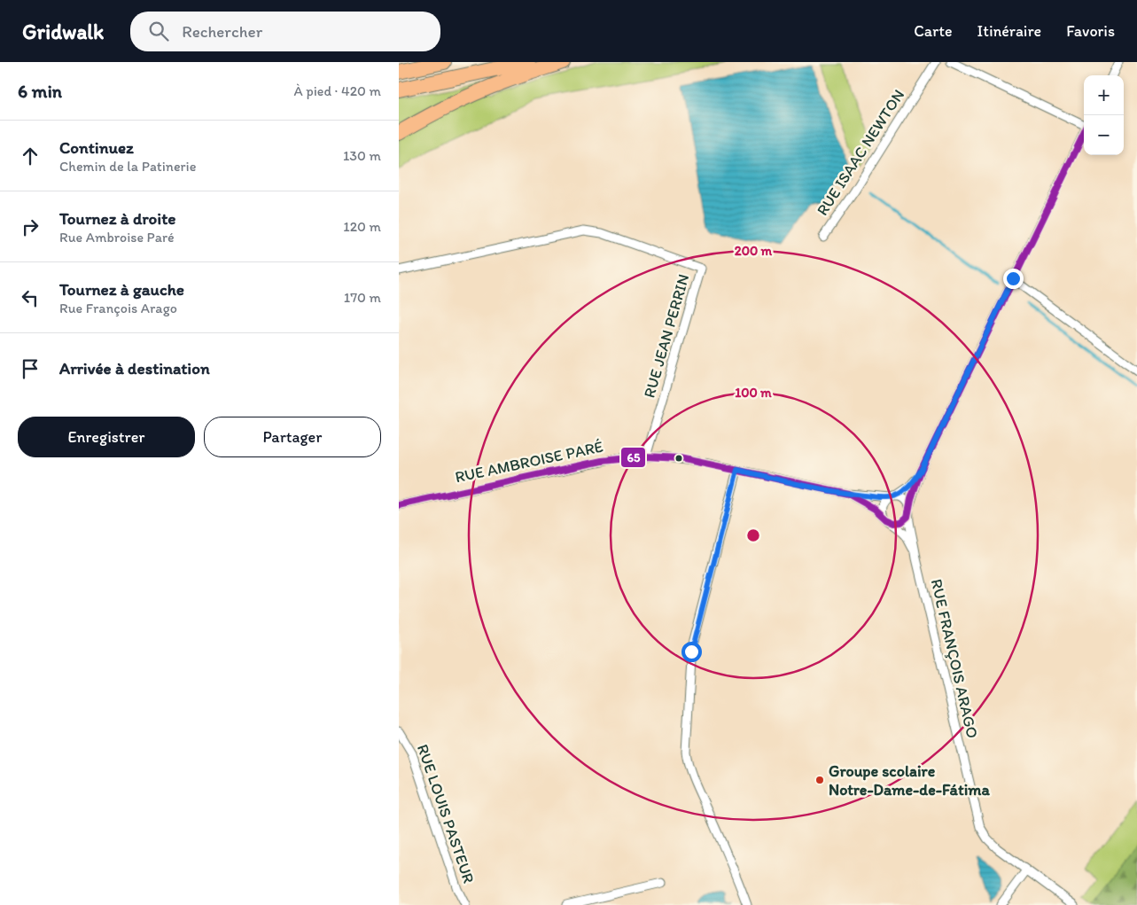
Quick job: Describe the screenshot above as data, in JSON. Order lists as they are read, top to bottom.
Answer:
{
  "streets": {
    "street": [
      "RUE ISAAC NEWTON",
      "RUE JEAN PERRIN",
      "RUE AMBROISE PARÉ",
      "RUE FRANÇOIS ARAGO",
      "RUE LOUIS PASTEUR"
    ]
  },
  "crossings": [
    ["RUE JEAN PERRIN", "RUE AMBROISE PARÉ"],
    ["RUE AMBROISE PARÉ", "RUE FRANÇOIS ARAGO"]
  ],
  "places": ["Groupe scolaire Notre-Dame-de-Fátima"],
  "lines": ["transit line 65"],
  "page": {
    "header": "Gridwalk",
    "search": "Rechercher",
    "nav": ["Carte", "Itinéraire", "Favoris"],
    "heading": ["6 min", "À pied · 420 m"],
    "map_buttons": ["+", "−"],
    "list": [
      ["Continuez", "Chemin de la Patinerie", "130 m"],
      ["Tournez à droite", "Rue Ambroise Paré", "120 m"],
      ["Tournez à gauche", "Rue François Arago", "170 m"],
      "Arrivée à destination"
    ],
    "buttons": ["Enregistrer", "Partager"]
  },
  "rings": ["200 m", "100 m"]
}
